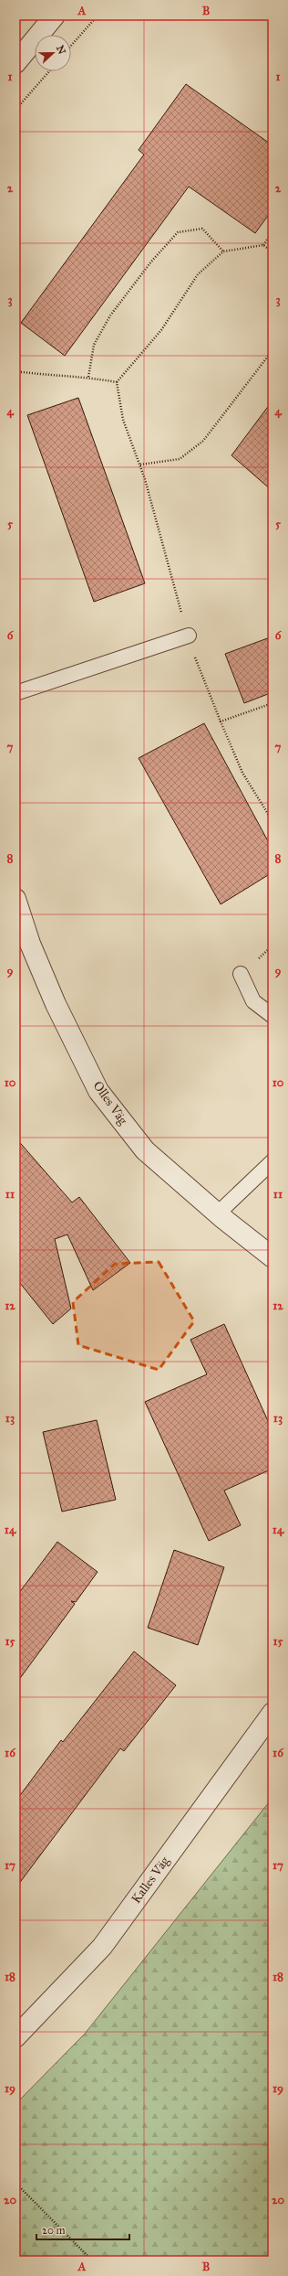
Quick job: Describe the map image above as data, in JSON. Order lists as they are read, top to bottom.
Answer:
{
  "streets": {
    "street": ["Olles Väg", "Kalles Väg"]
  },
  "scale_bar": "20 m",
  "north": "right",
  "grid": {
    "columns": ["A", "B"],
    "rows": [
      "1",
      "2",
      "3",
      "4",
      "5",
      "6",
      "7",
      "8",
      "9",
      "10",
      "11",
      "12",
      "13",
      "14",
      "15",
      "16",
      "17",
      "18",
      "19",
      "20"
    ]
  }
}
